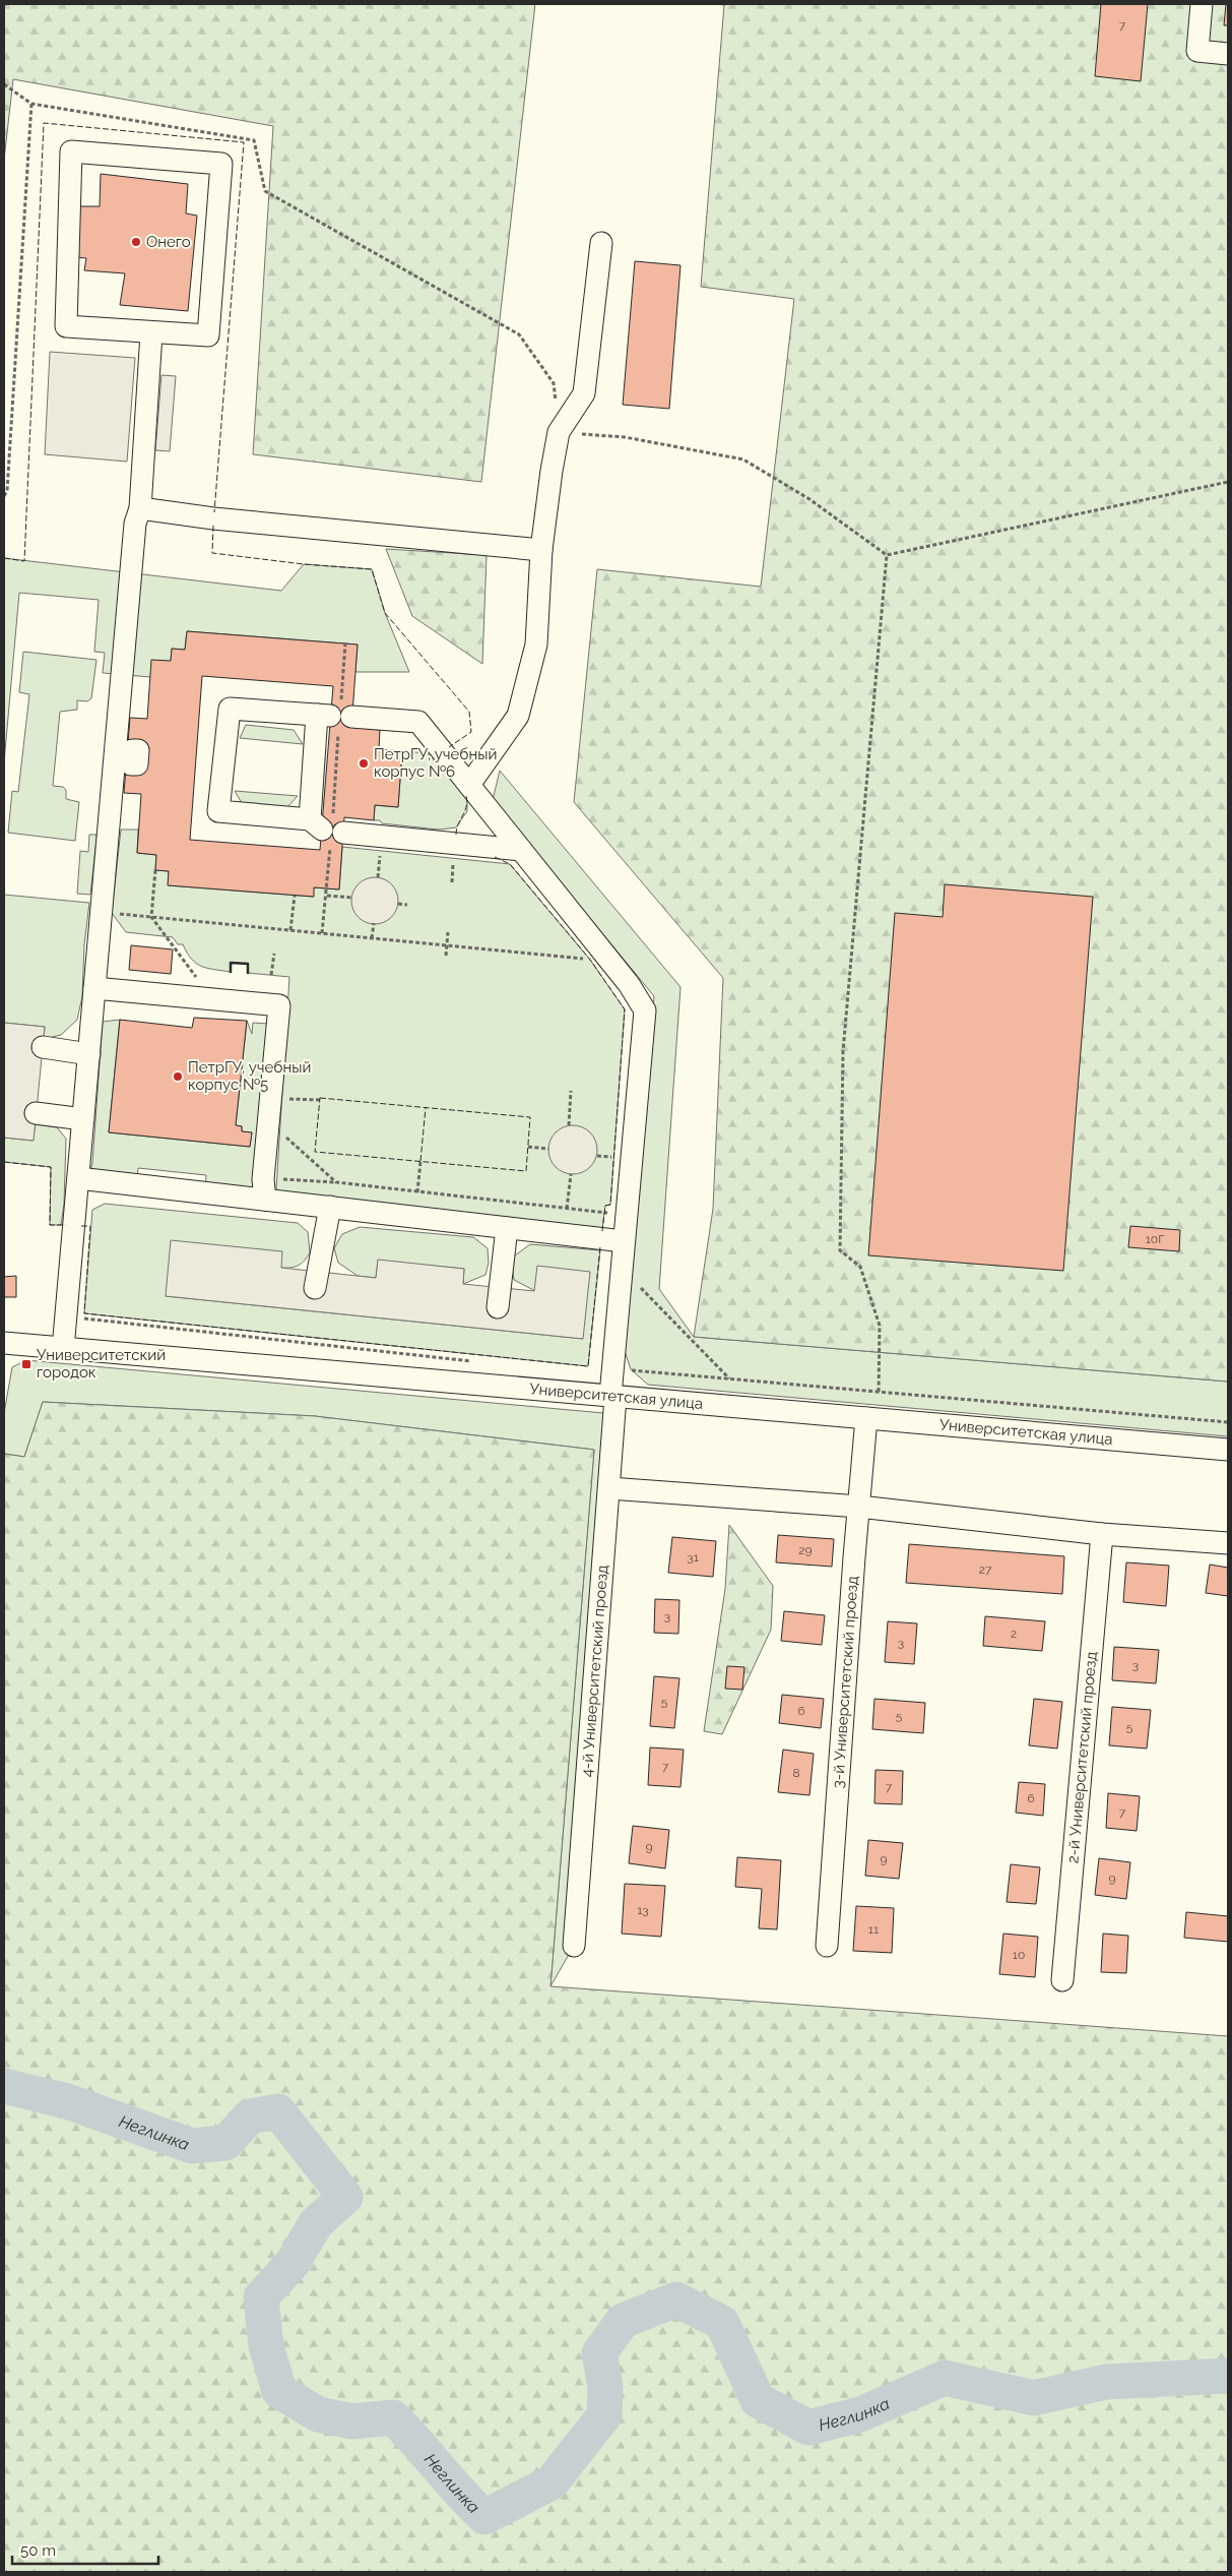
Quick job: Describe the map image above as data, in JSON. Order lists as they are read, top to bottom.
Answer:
{
  "streets": {
    "street": [
      "Университетская улица",
      "4-й Университетский проезд",
      "3-й Университетский проезд",
      "2-й Университетский проезд"
    ]
  },
  "crossings": [
    ["Университетская улица", "4-й Университетский проезд"],
    ["Университетская улица", "3-й Университетский проезд"]
  ],
  "water": ["Неглинка"],
  "places": {
    "other": ["Онего", "ПетрГУ, учебный корпус №6", "ПетрГУ, учебный корпус №5"],
    "transit": ["Университетский городок"]
  },
  "house_numbers": [
    "7",
    "10Г",
    "29",
    "31",
    "27",
    "3",
    "2",
    "3",
    "3",
    "5",
    "6",
    "5",
    "5",
    "7",
    "8",
    "7",
    "6",
    "7",
    "9",
    "9",
    "9",
    "13",
    "11",
    "10"
  ],
  "scale_bar": "50 m"
}
